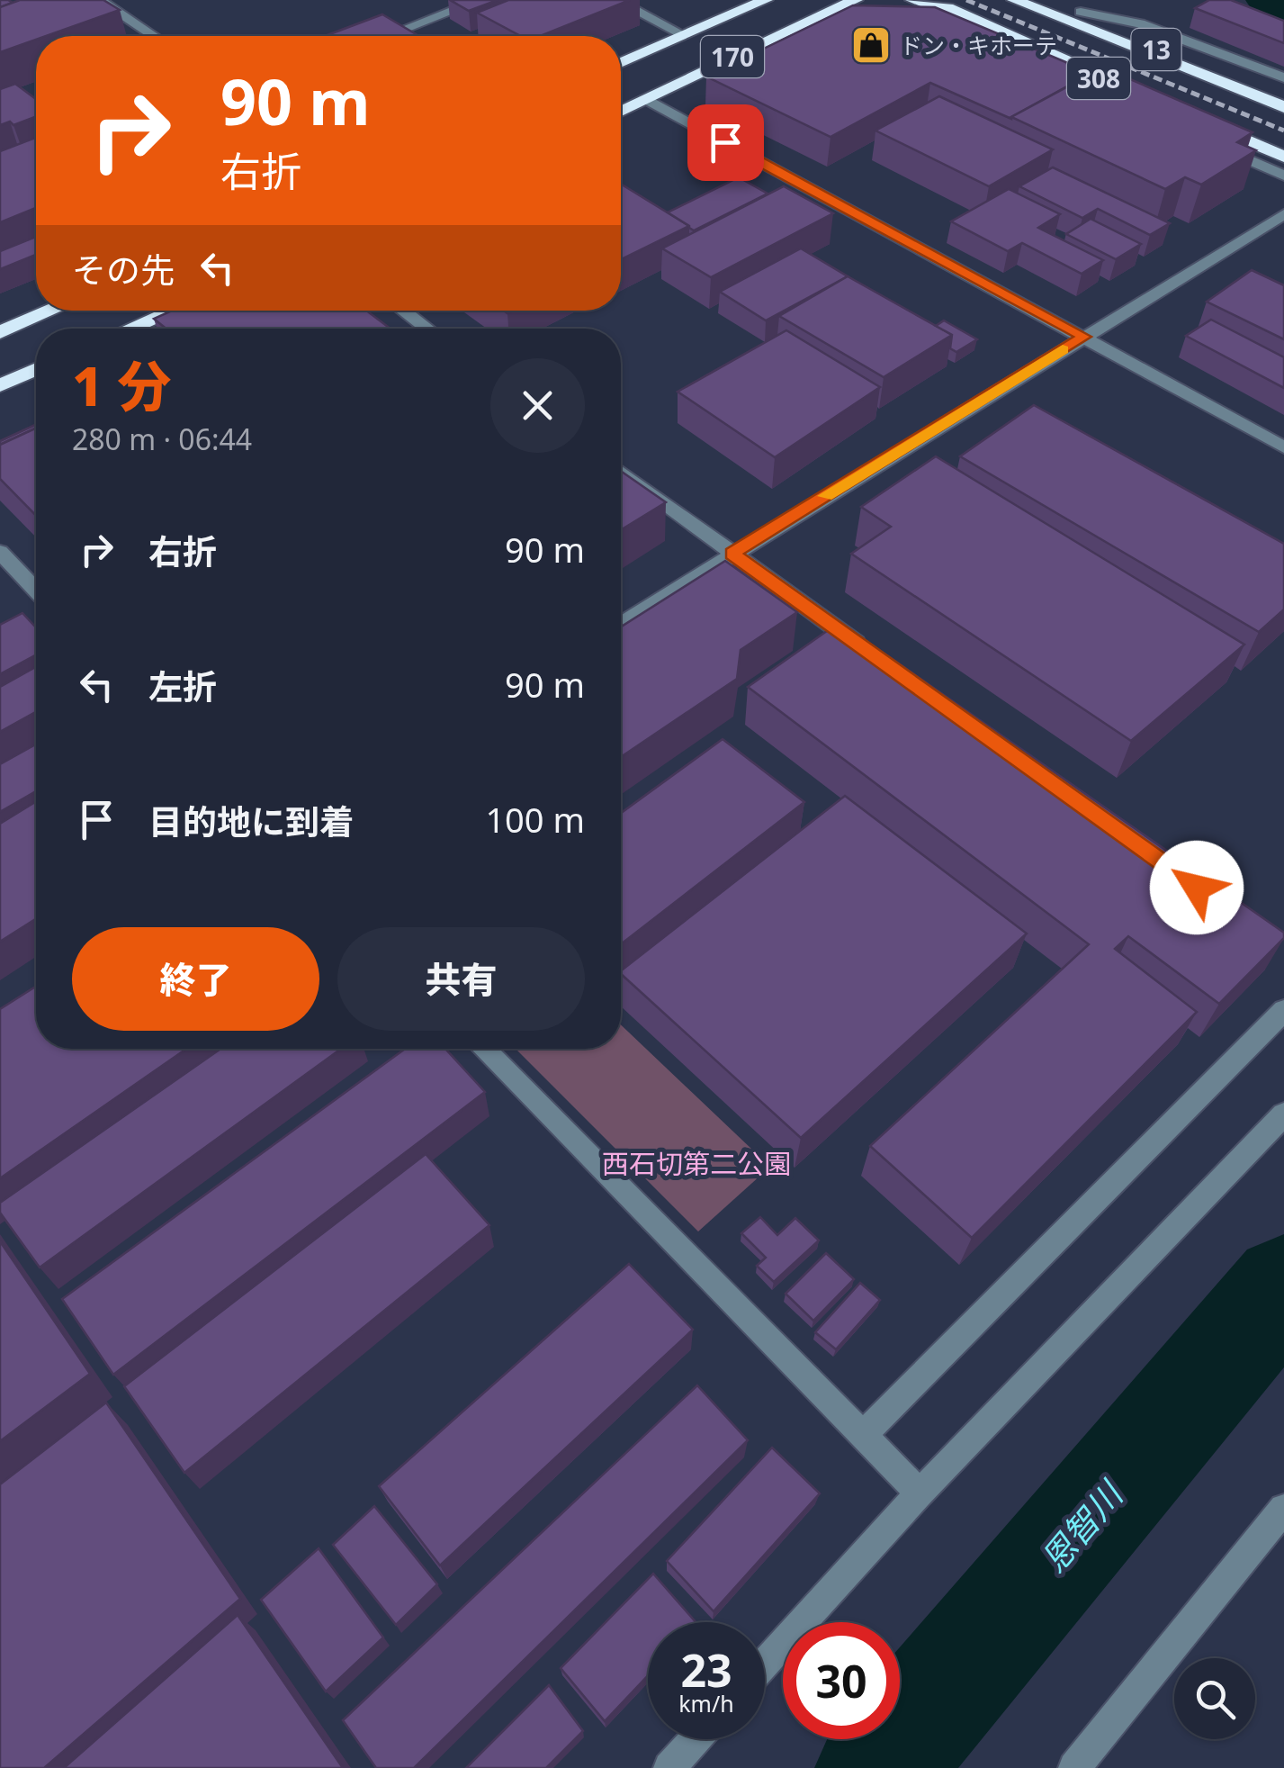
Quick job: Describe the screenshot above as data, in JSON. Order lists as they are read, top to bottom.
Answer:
{
  "streets": {
    "highway": ["13", "170", "308"]
  },
  "crossings": [
    ["13", "308"]
  ],
  "water": ["恩智川"],
  "parks": ["西石切第二公園"],
  "places": {
    "shop": ["ドン・キホーテ"]
  },
  "page": {
    "turn": ["90 m", "右折"],
    "then": "その先",
    "heading": ["1 分", "280 m · 06:44"],
    "list": [
      {
        "name": "右折",
        "value": "90 m"
      },
      {
        "name": "左折",
        "value": "90 m"
      },
      {
        "name": "目的地に到着",
        "value": "100 m"
      }
    ],
    "buttons": ["終了", "共有"],
    "speed": "23 km/h",
    "limit": "30"
  }
}
